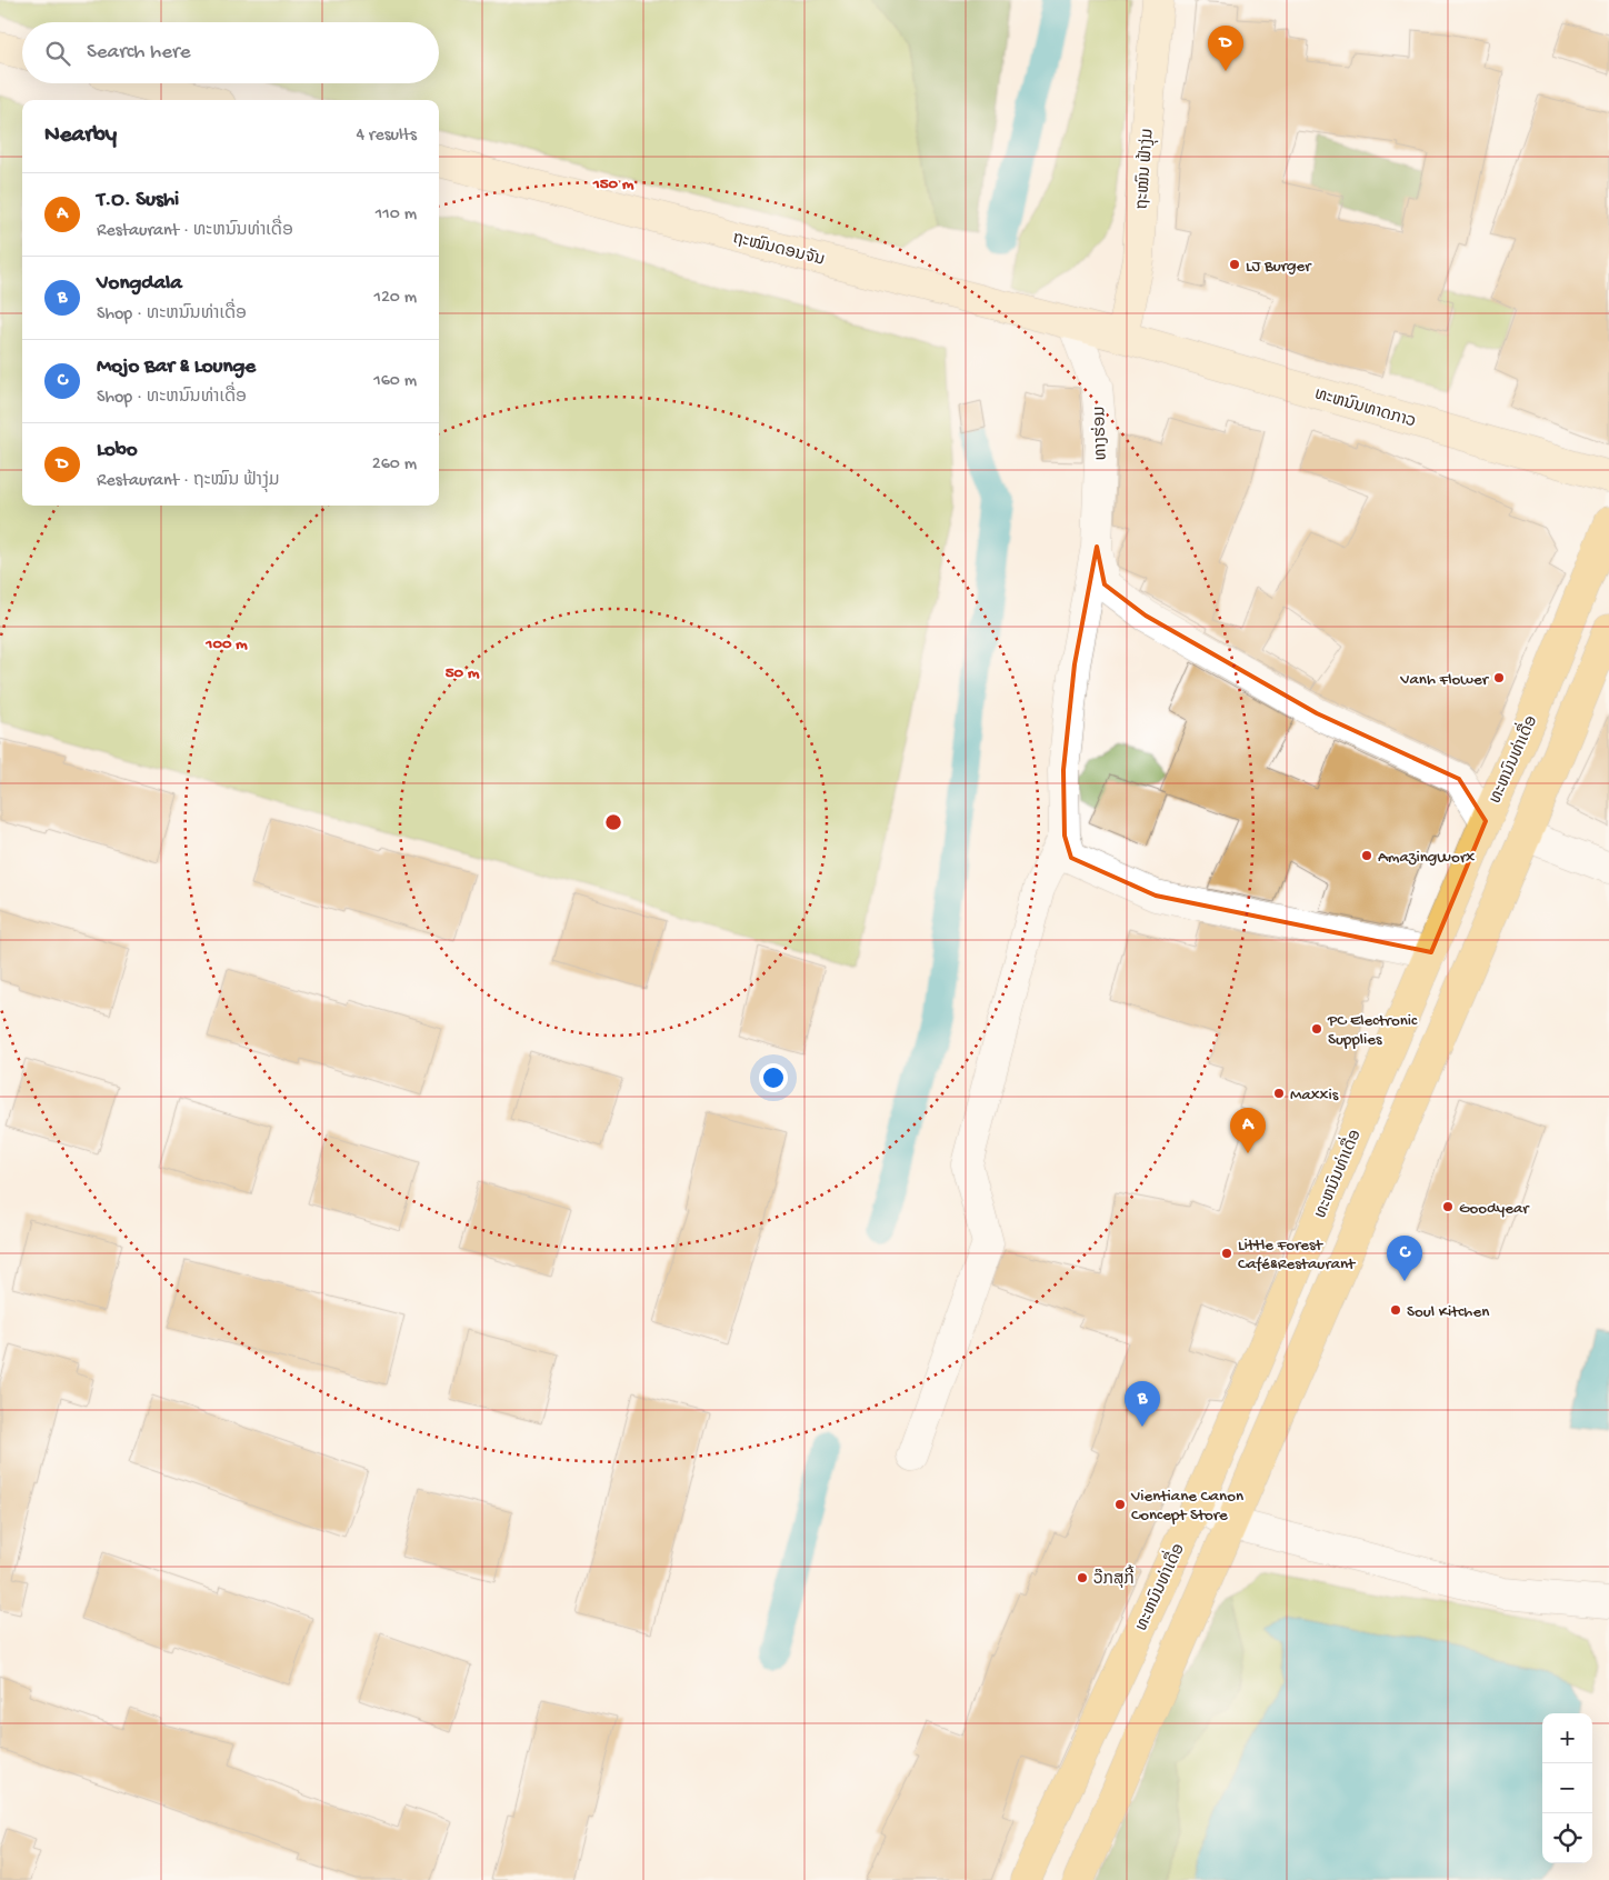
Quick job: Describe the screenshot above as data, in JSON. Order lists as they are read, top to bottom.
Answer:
{
  "streets": {
    "main road": ["ທະຫນົນທ່າເດື່ອ"],
    "street": [
      "ຖະໝົນ ຟ້າງຸ່ມ",
      "ຖະໝົນດອນຈັນ",
      "ທະຫນົນທາດກາວ",
      "ທາງຮ່ອມ"
    ]
  },
  "crossings": [
    ["ຖະໝົນ ຟ້າງຸ່ມ", "ຖະໝົນດອນຈັນ"],
    ["ຖະໝົນ ຟ້າງຸ່ມ", "ທະຫນົນທາດກາວ"],
    ["ຖະໝົນດອນຈັນ", "ທະຫນົນທາດກາວ"],
    ["ຖະໝົນດອນຈັນ", "ທາງຮ່ອມ"]
  ],
  "places": [
    "LJ Burger",
    "Vanh Flower",
    "AmazingWorx",
    "PC Electronic Supplies",
    "Maxxis",
    "Goodyear",
    "Little Forest Café&Restaurant",
    "Soul Kitchen",
    "Vientiane Canon Concept Store",
    "ວ໊ກສຸກີ້"
  ],
  "page": {
    "search": "Search here",
    "pins": [
      "D",
      "A",
      "C",
      "B"
    ],
    "heading": ["Nearby", "4 results"],
    "list": [
      {
        "mark": "A",
        "name": "T.O. Sushi",
        "note": "Restaurant · ທະຫນົນທ່າເດື່ອ",
        "value": "110 m"
      },
      {
        "mark": "B",
        "name": "Vongdala",
        "note": "Shop · ທະຫນົນທ່າເດື່ອ",
        "value": "120 m"
      },
      {
        "mark": "C",
        "name": "Mojo Bar & Lounge",
        "note": "Shop · ທະຫນົນທ່າເດື່ອ",
        "value": "160 m"
      },
      {
        "mark": "D",
        "name": "Lobo",
        "note": "Restaurant · ຖະໝົນ ຟ້າງຸ່ມ",
        "value": "260 m"
      }
    ],
    "map_buttons": ["+", "−"]
  },
  "rings": ["150 m", "100 m", "50 m"]
}
